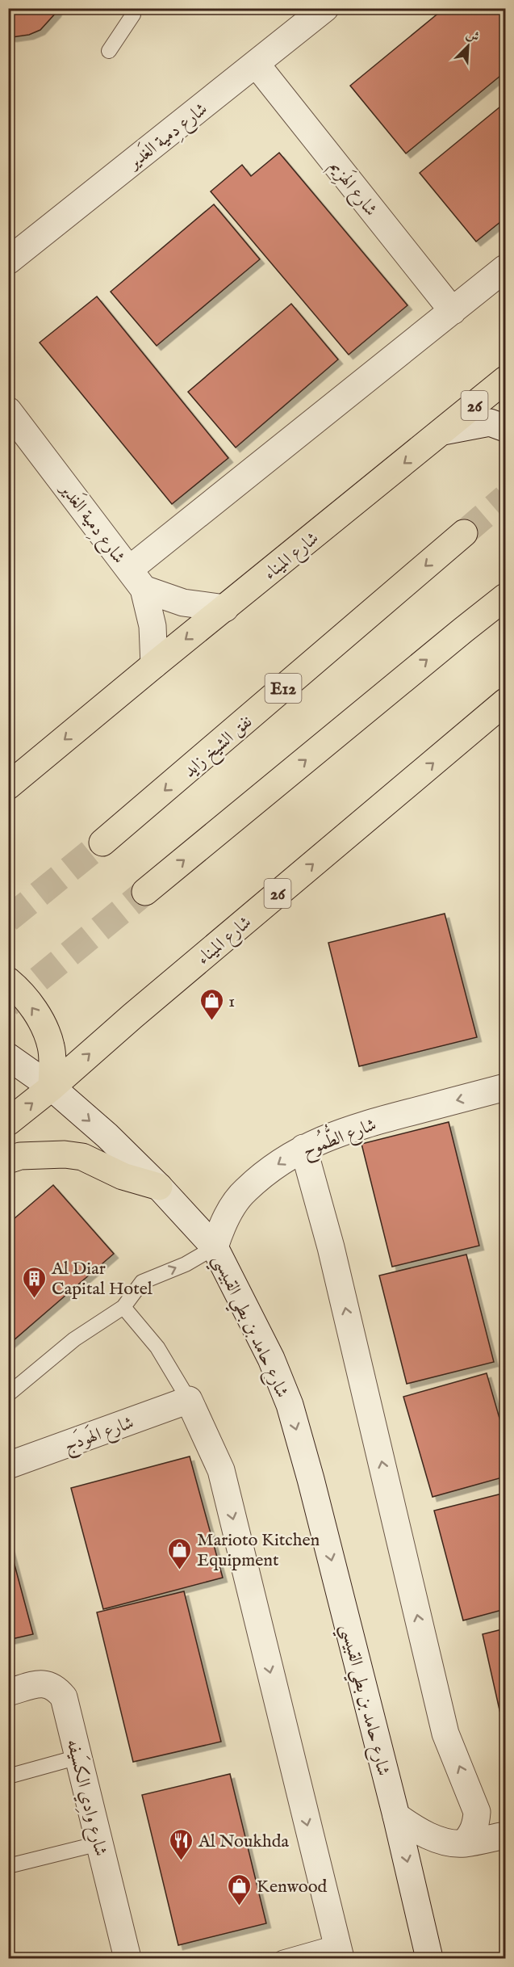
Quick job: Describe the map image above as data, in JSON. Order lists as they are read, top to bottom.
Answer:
{
  "streets": {
    "main road": [
      "26",
      "شارع الميناء",
      "E12",
      "نفق الشيخ زايد"
    ],
    "street": [
      "شارع دِمية الغَدير",
      "شارع الهَزِيم",
      "شارع الطُّمُوح",
      "شارع حامد بن بطي القبيسي",
      "شارع الهَودَج",
      "شارع وادِي الكسَيفه"
    ]
  },
  "crossings": [
    ["شارع دِمية الغَدير", "شارع الهَزِيم"],
    ["شارع دِمية الغَدير", "شارع الميناء"],
    ["شارع الميناء", "شارع حامد بن بطي القبيسي"],
    ["شارع الطُّمُوح", "شارع حامد بن بطي القبيسي"]
  ],
  "one_way": ["شارع الطُّمُوح"],
  "places": {
    "shop": ["1", "Marioto Kitchen Equipment", "Kenwood"],
    "building": ["Al Diar Capital Hotel"],
    "restaurant": ["Al Noukhda"]
  },
  "north": "top right"
}
